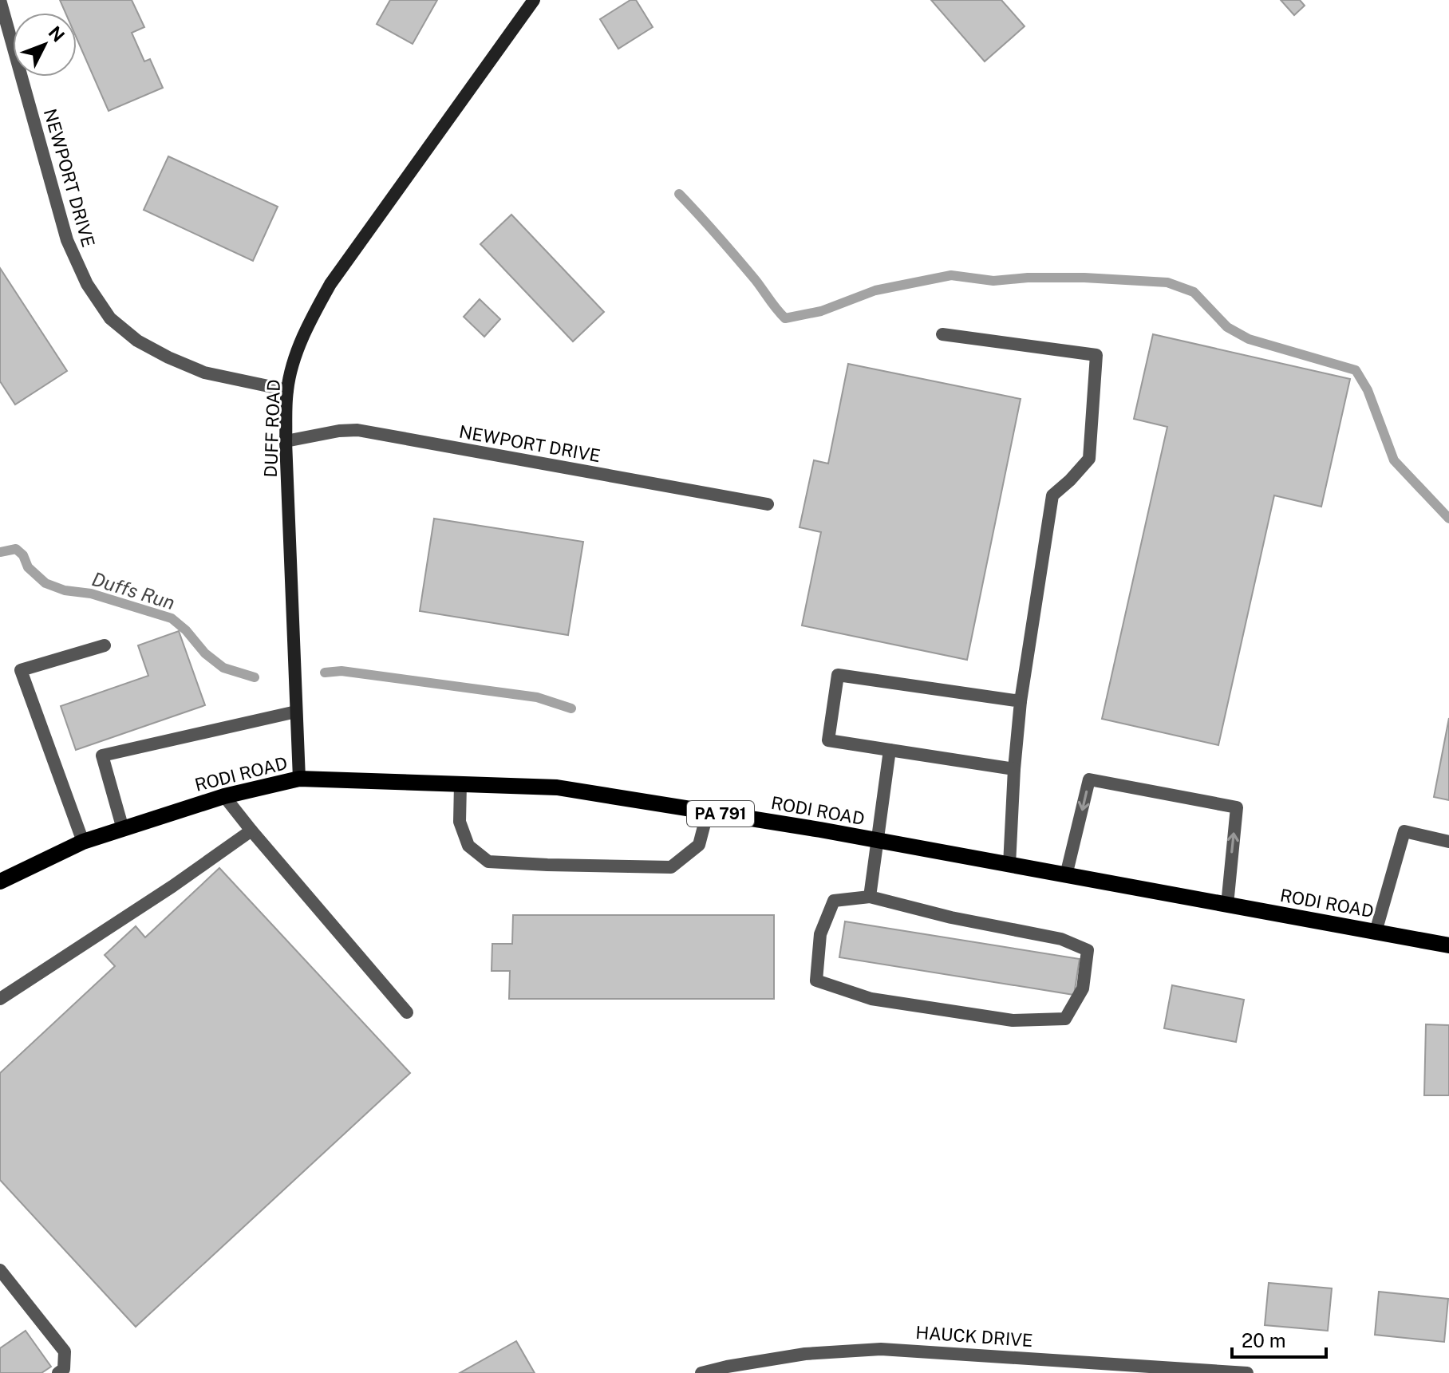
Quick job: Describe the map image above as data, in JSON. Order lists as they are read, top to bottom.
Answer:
{
  "streets": {
    "main road": ["RODI ROAD", "PA 791"],
    "street": ["NEWPORT DRIVE", "DUFF ROAD", "HAUCK DRIVE"]
  },
  "crossings": [
    ["NEWPORT DRIVE", "DUFF ROAD"],
    ["DUFF ROAD", "RODI ROAD"]
  ],
  "water": ["Duffs Run"],
  "scale_bar": "20 m",
  "north": "top right"
}
